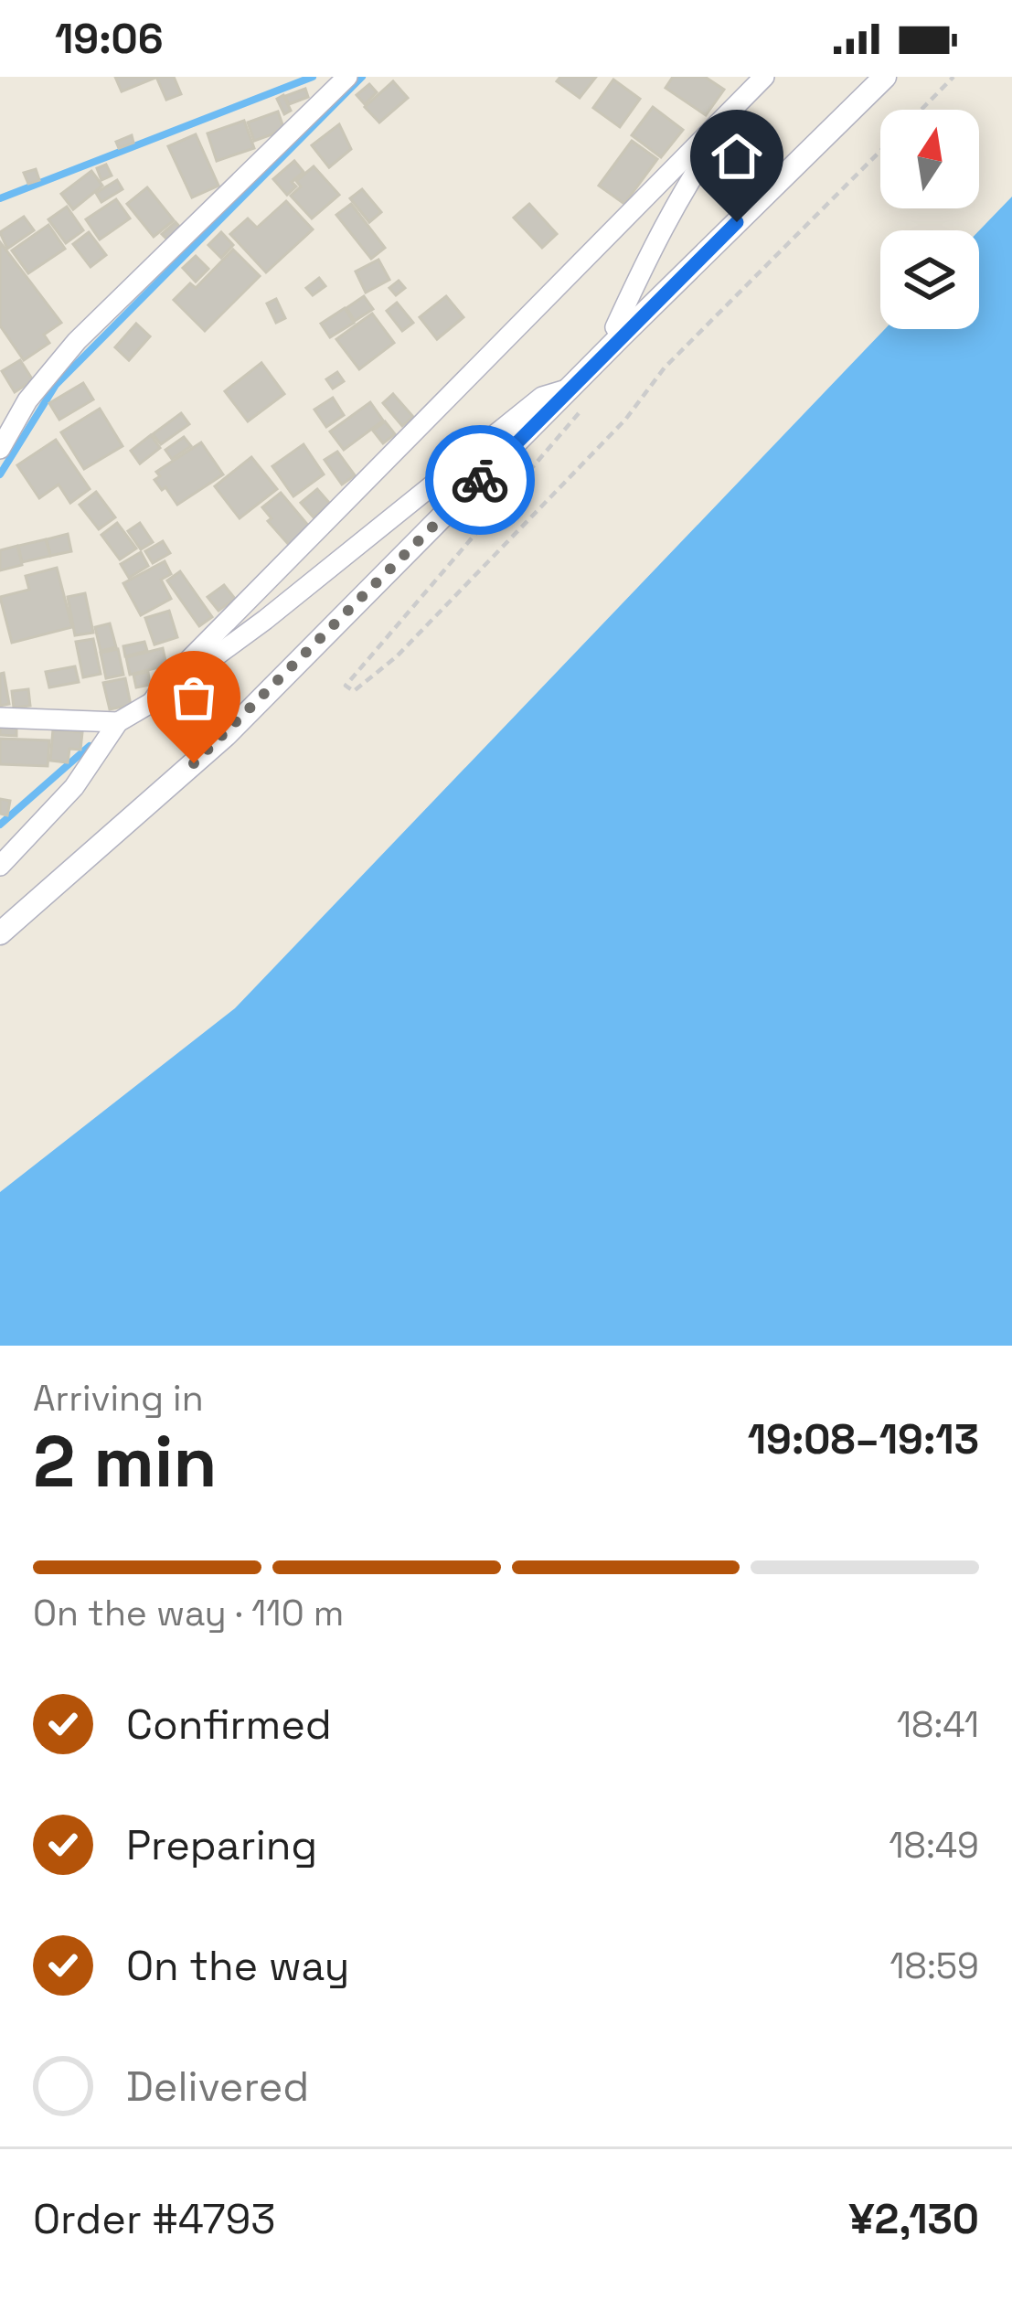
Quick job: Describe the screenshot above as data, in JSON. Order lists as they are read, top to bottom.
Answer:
{
  "north": "top",
  "page": {
    "status": "19:06",
    "heading": ["2 min", "Arriving in", "19:08–19:13"],
    "panel": ["Order #4793", "¥2,130"],
    "bar": "On the way · 110 m",
    "list": [
      ["Confirmed", "18:41"],
      ["Preparing", "18:49"],
      ["On the way", "18:59"],
      "Delivered"
    ]
  }
}
